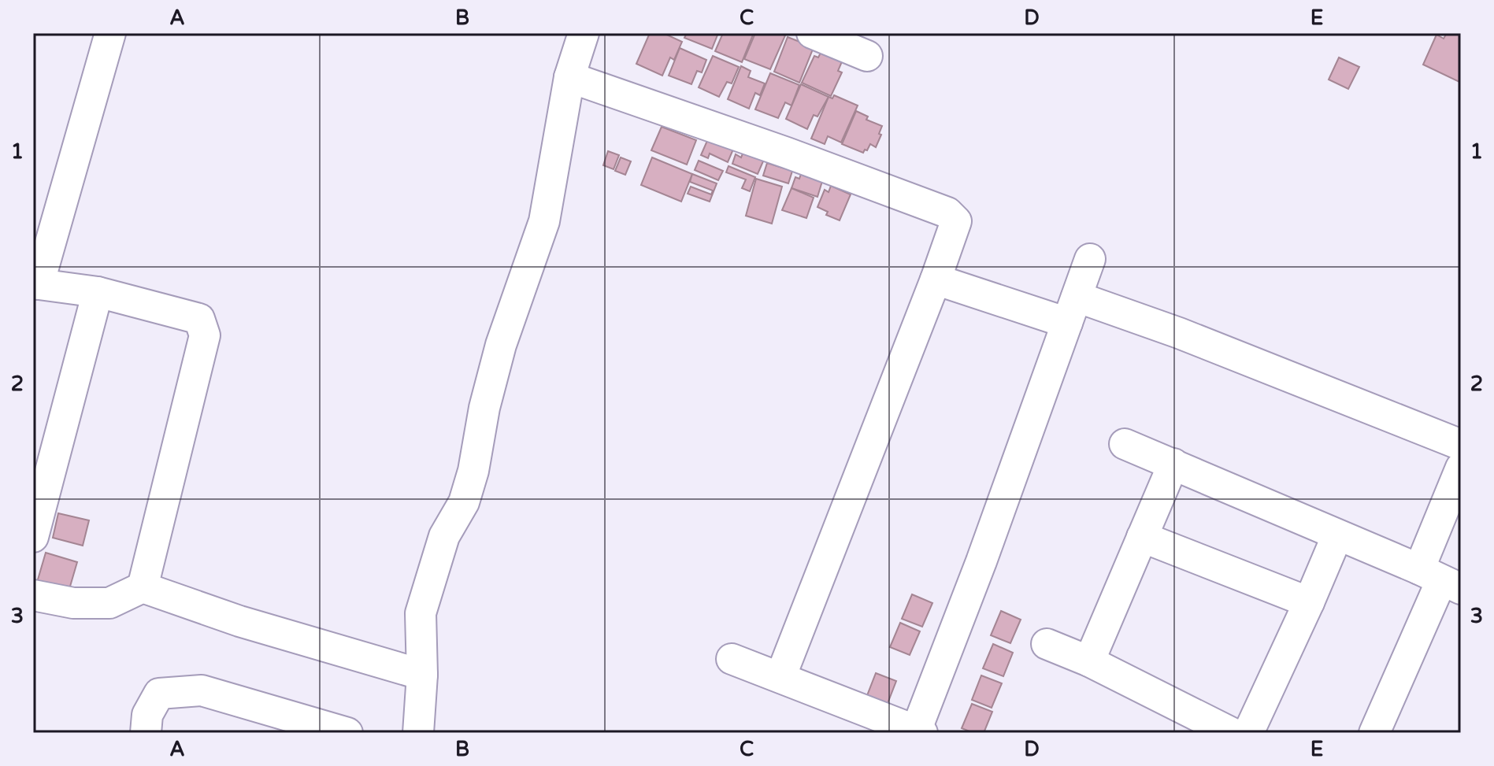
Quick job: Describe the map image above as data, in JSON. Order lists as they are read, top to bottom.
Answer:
{
  "grid": {
    "columns": [
      "A",
      "B",
      "C",
      "D",
      "E"
    ],
    "rows": ["1", "2", "3"]
  }
}
